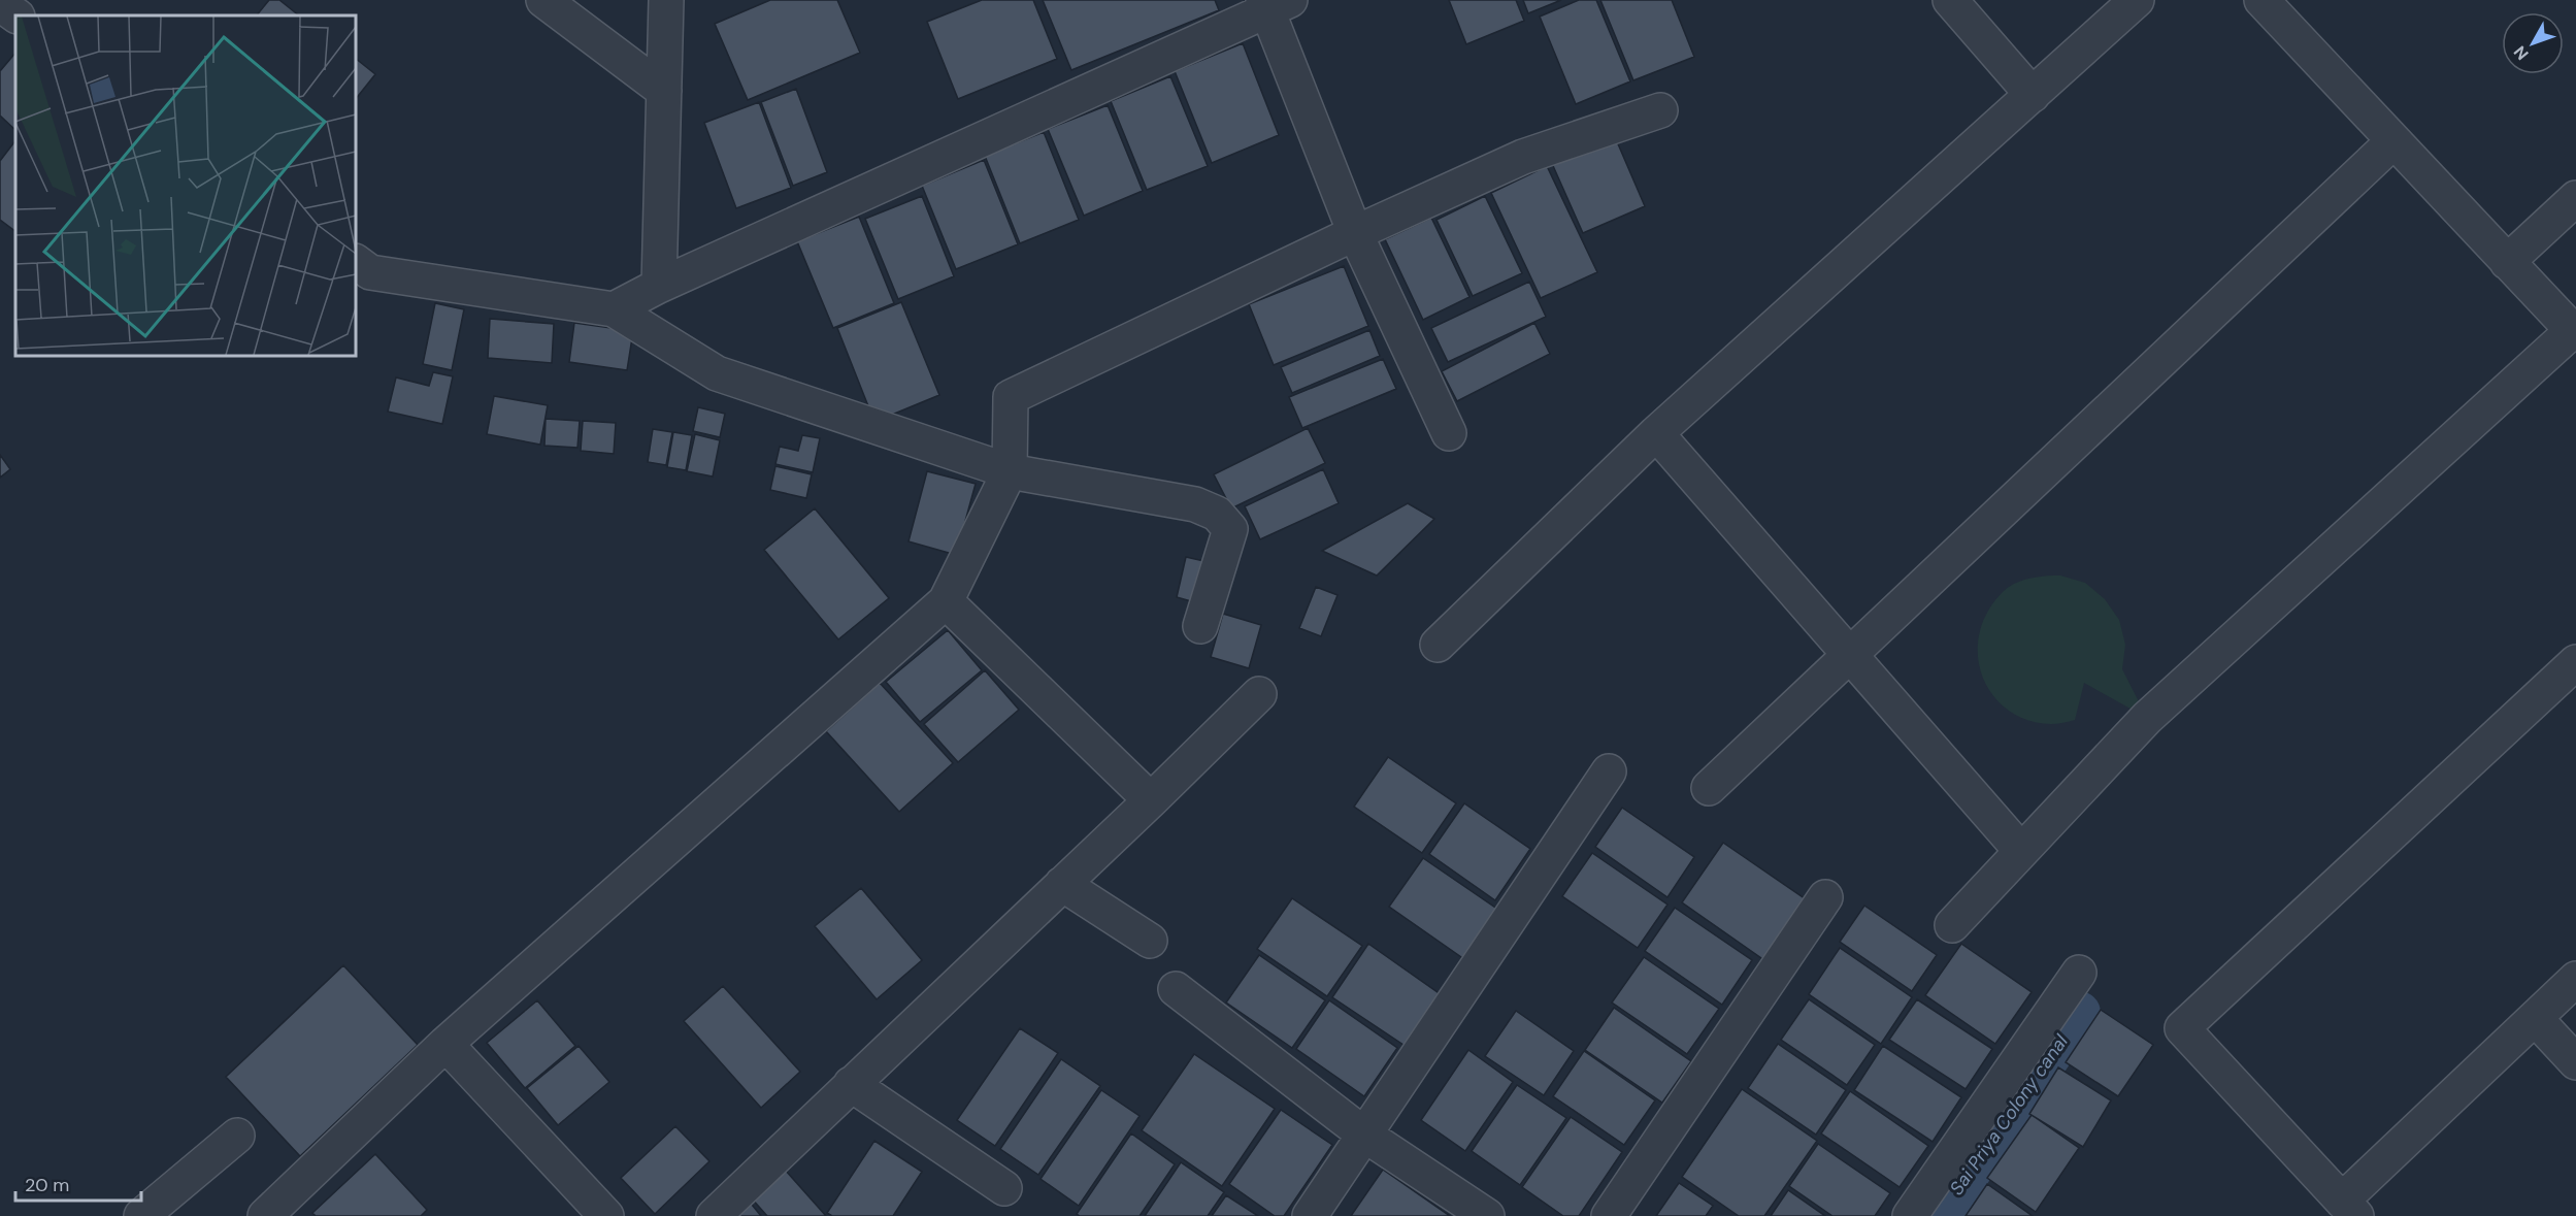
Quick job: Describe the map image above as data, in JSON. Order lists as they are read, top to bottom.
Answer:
{
  "water": ["Sai Priya Colony canal"],
  "scale_bar": "20 m",
  "north": "bottom left"
}
